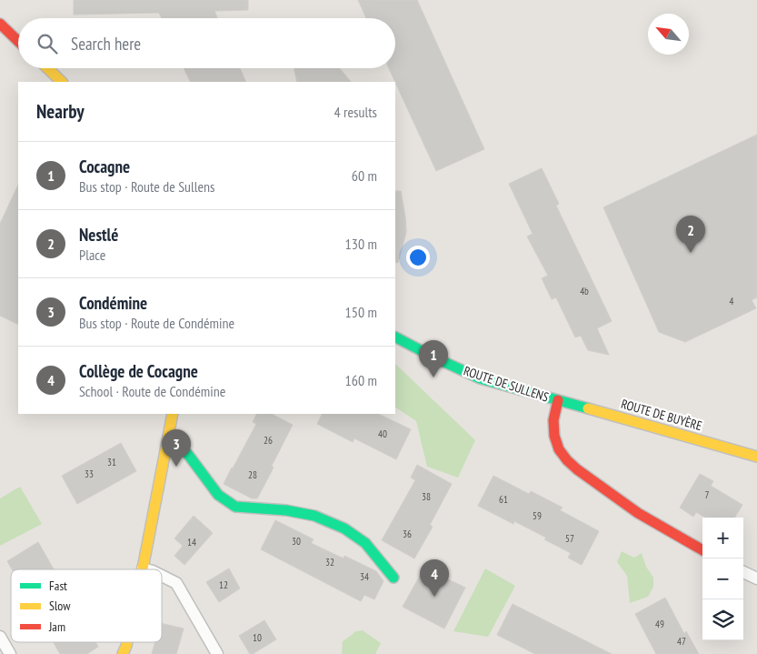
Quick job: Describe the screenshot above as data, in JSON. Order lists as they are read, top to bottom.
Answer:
{
  "streets": {
    "street": ["ROUTE DE SULLENS", "ROUTE DE BUYÈRE"]
  },
  "crossings": [
    ["ROUTE DE SULLENS", "ROUTE DE BUYÈRE"]
  ],
  "house_numbers": [
    "4b",
    "4",
    "40",
    "26",
    "31",
    "33",
    "28",
    "7",
    "38",
    "61",
    "59",
    "36",
    "57",
    "30",
    "14",
    "32",
    "34",
    "12",
    "49",
    "10",
    "47"
  ],
  "legend": ["Fast", "Slow", "Jam"],
  "north": "top left",
  "page": {
    "search": "Search here",
    "heading": ["Nearby", "4 results"],
    "list": [
      {
        "mark": "1",
        "name": "Cocagne",
        "note": "Bus stop · Route de Sullens",
        "value": "60 m"
      },
      {
        "mark": "2",
        "name": "Nestlé",
        "note": "Place",
        "value": "130 m"
      },
      {
        "mark": "3",
        "name": "Condémine",
        "note": "Bus stop · Route de Condémine",
        "value": "150 m"
      },
      {
        "mark": "4",
        "name": "Collège de Cocagne",
        "note": "School · Route de Condémine",
        "value": "160 m"
      }
    ],
    "pins": [
      "2",
      "1",
      "3",
      "4"
    ],
    "map_buttons": ["+", "−"]
  }
}
